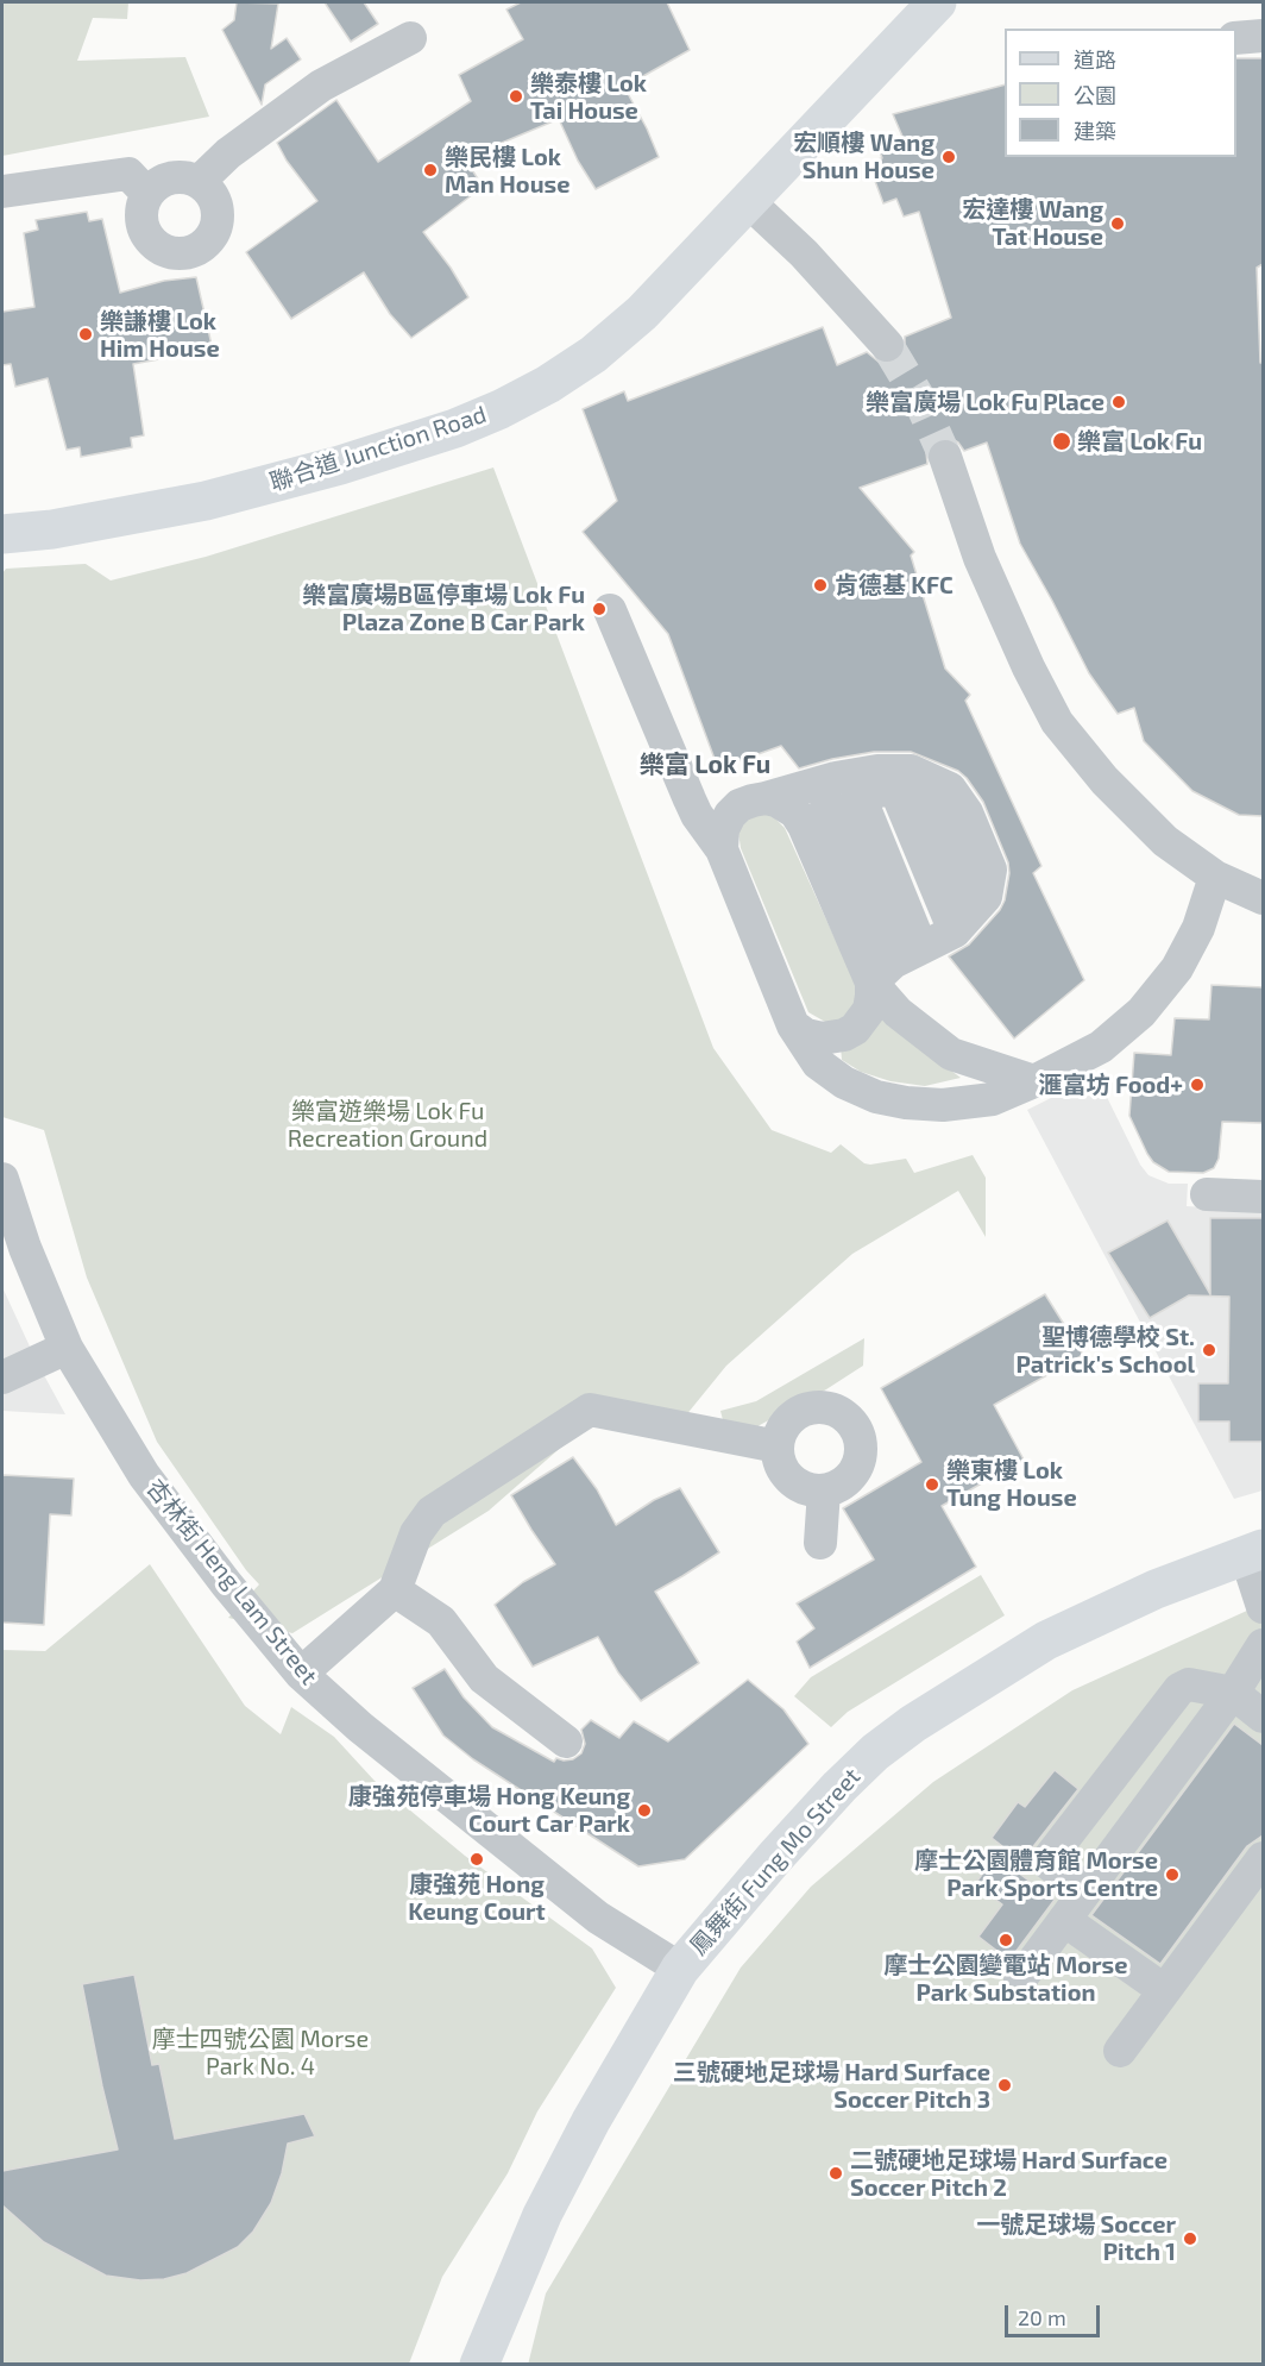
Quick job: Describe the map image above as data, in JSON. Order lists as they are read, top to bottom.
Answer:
{
  "streets": {
    "main road": ["聯合道 Junction Road", "鳳舞街 Fung Mo Street"],
    "street": ["杏林街 Heng Lam Street"]
  },
  "crossings": [
    ["杏林街 Heng Lam Street", "鳳舞街 Fung Mo Street"]
  ],
  "districts": ["樂富 Lok Fu"],
  "parks": ["樂富遊樂場 Lok Fu Recreation Ground", "摩士四號公園 Morse Park No. 4"],
  "places": [
    "樂泰樓 Lok Tai House",
    "宏順樓 Wang Shun House",
    "樂民樓 Lok Man House",
    "宏達樓 Wang Tat House",
    "樂謙樓 Lok Him House",
    "樂富廣場 Lok Fu Place",
    "樂富 Lok Fu",
    "肯德基 KFC",
    "樂富廣場B區停車場 Lok Fu Plaza Zone B Car Park",
    "滙富坊 Food+",
    "聖博德學校 St. Patrick's School",
    "樂東樓 Lok Tung House",
    "康強苑停車場 Hong Keung Court Car Park",
    "康強苑 Hong Keung Court",
    "摩士公園體育館 Morse Park Sports Centre",
    "摩士公園變電站 Morse Park Substation",
    "三號硬地足球場 Hard Surface Soccer Pitch 3",
    "二號硬地足球場 Hard Surface Soccer Pitch 2",
    "一號足球場 Soccer Pitch 1"
  ],
  "legend": ["道路", "公園", "建築"],
  "scale_bar": "20 m"
}
